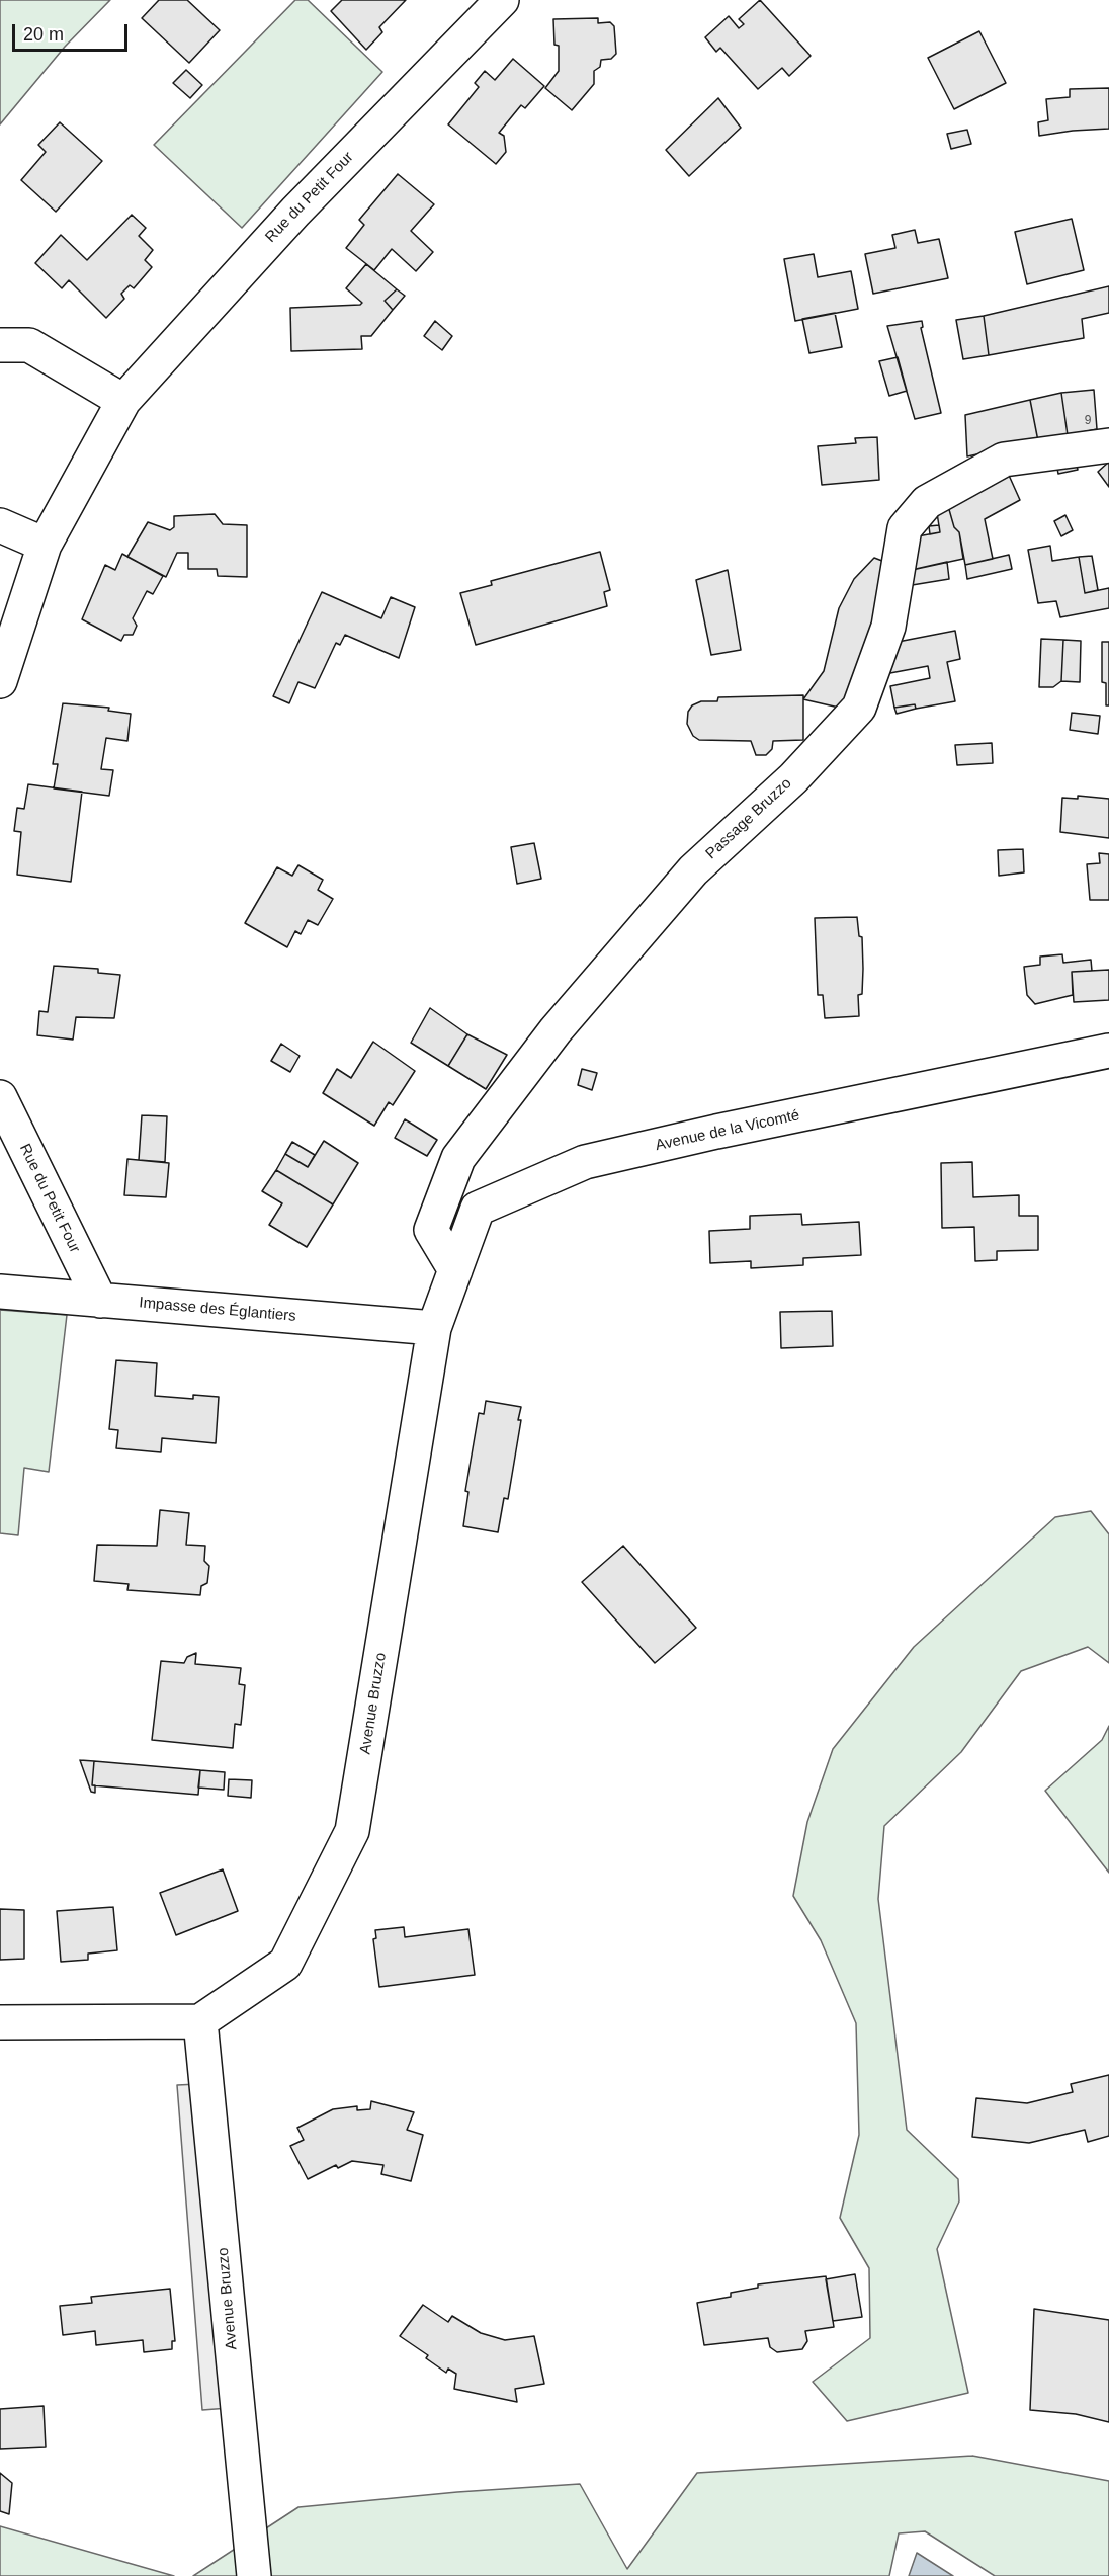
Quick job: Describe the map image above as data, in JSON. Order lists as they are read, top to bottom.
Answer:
{
  "streets": {
    "street": [
      "Rue du Petit Four",
      "Passage Bruzzo",
      "Avenue de la Vicomté",
      "Impasse des Églantiers",
      "Avenue Bruzzo"
    ]
  },
  "crossings": [
    ["Rue du Petit Four", "Impasse des Églantiers"],
    ["Passage Bruzzo", "Avenue de la Vicomté"],
    ["Avenue de la Vicomté", "Impasse des Églantiers"],
    ["Avenue de la Vicomté", "Avenue Bruzzo"],
    ["Impasse des Églantiers", "Avenue Bruzzo"]
  ],
  "house_numbers": ["9"],
  "scale_bar": "20 m"
}
